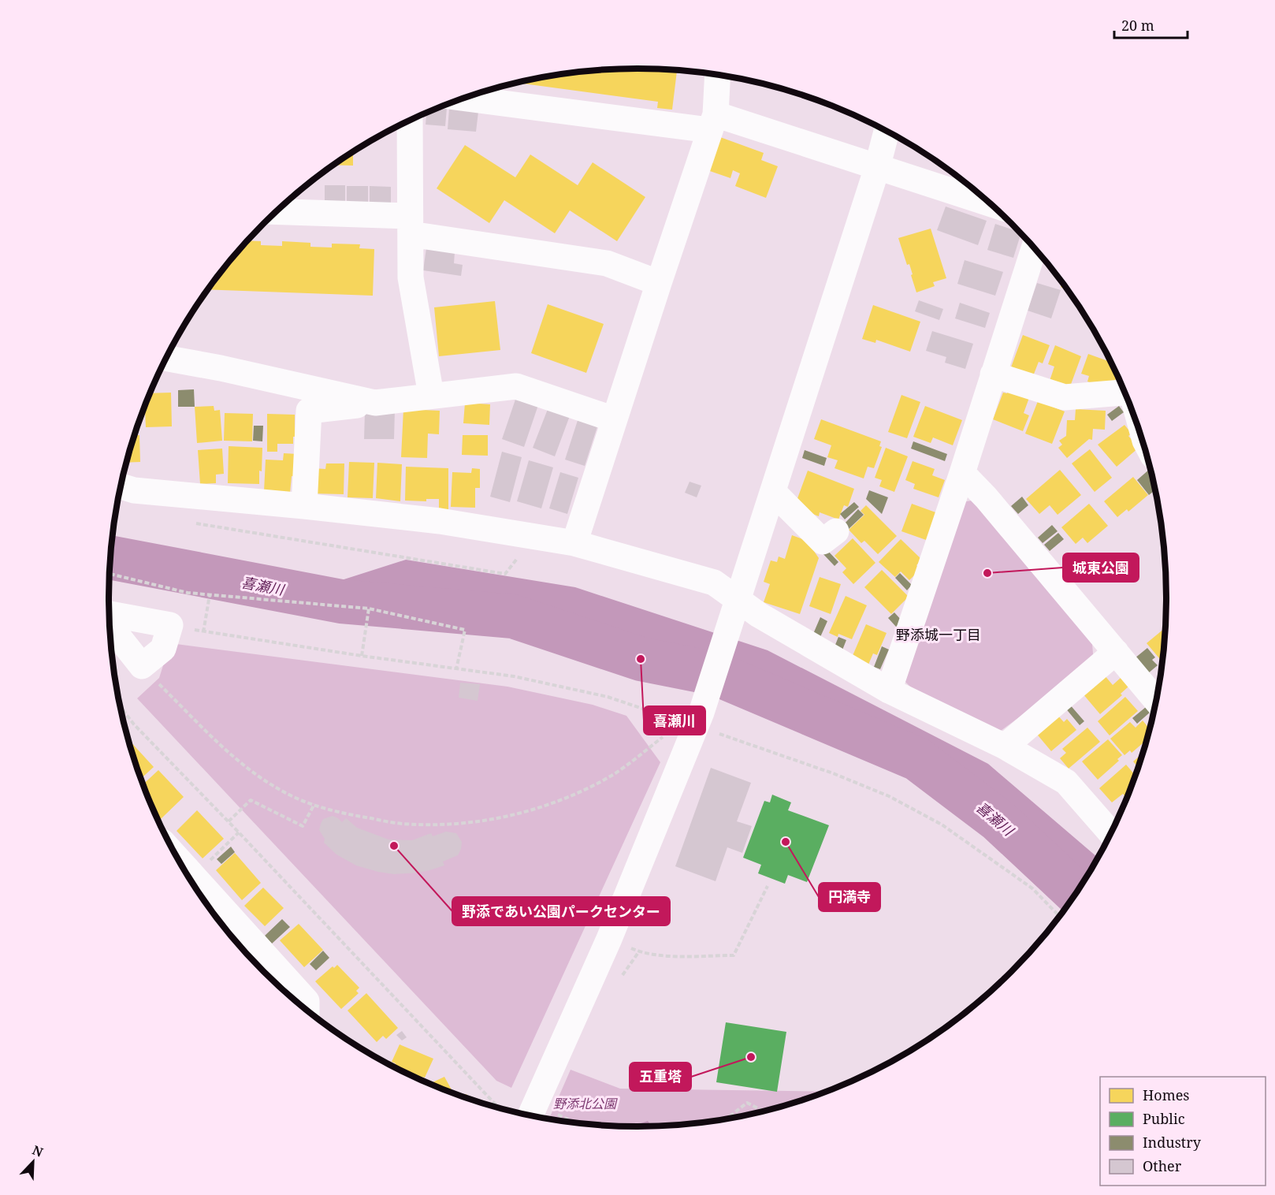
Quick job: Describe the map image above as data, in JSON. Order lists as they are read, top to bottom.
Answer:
{
  "districts": ["野添城一丁目"],
  "water": ["喜瀬川"],
  "parks": ["野添北公園"],
  "places": [
    "城東公園",
    "喜瀬川",
    "円満寺",
    "野添であい公園パークセンター",
    "五重塔"
  ],
  "legend": [
    "Homes",
    "Public",
    "Industry",
    "Other"
  ],
  "scale_bar": "20 m",
  "north": "top right"
}
